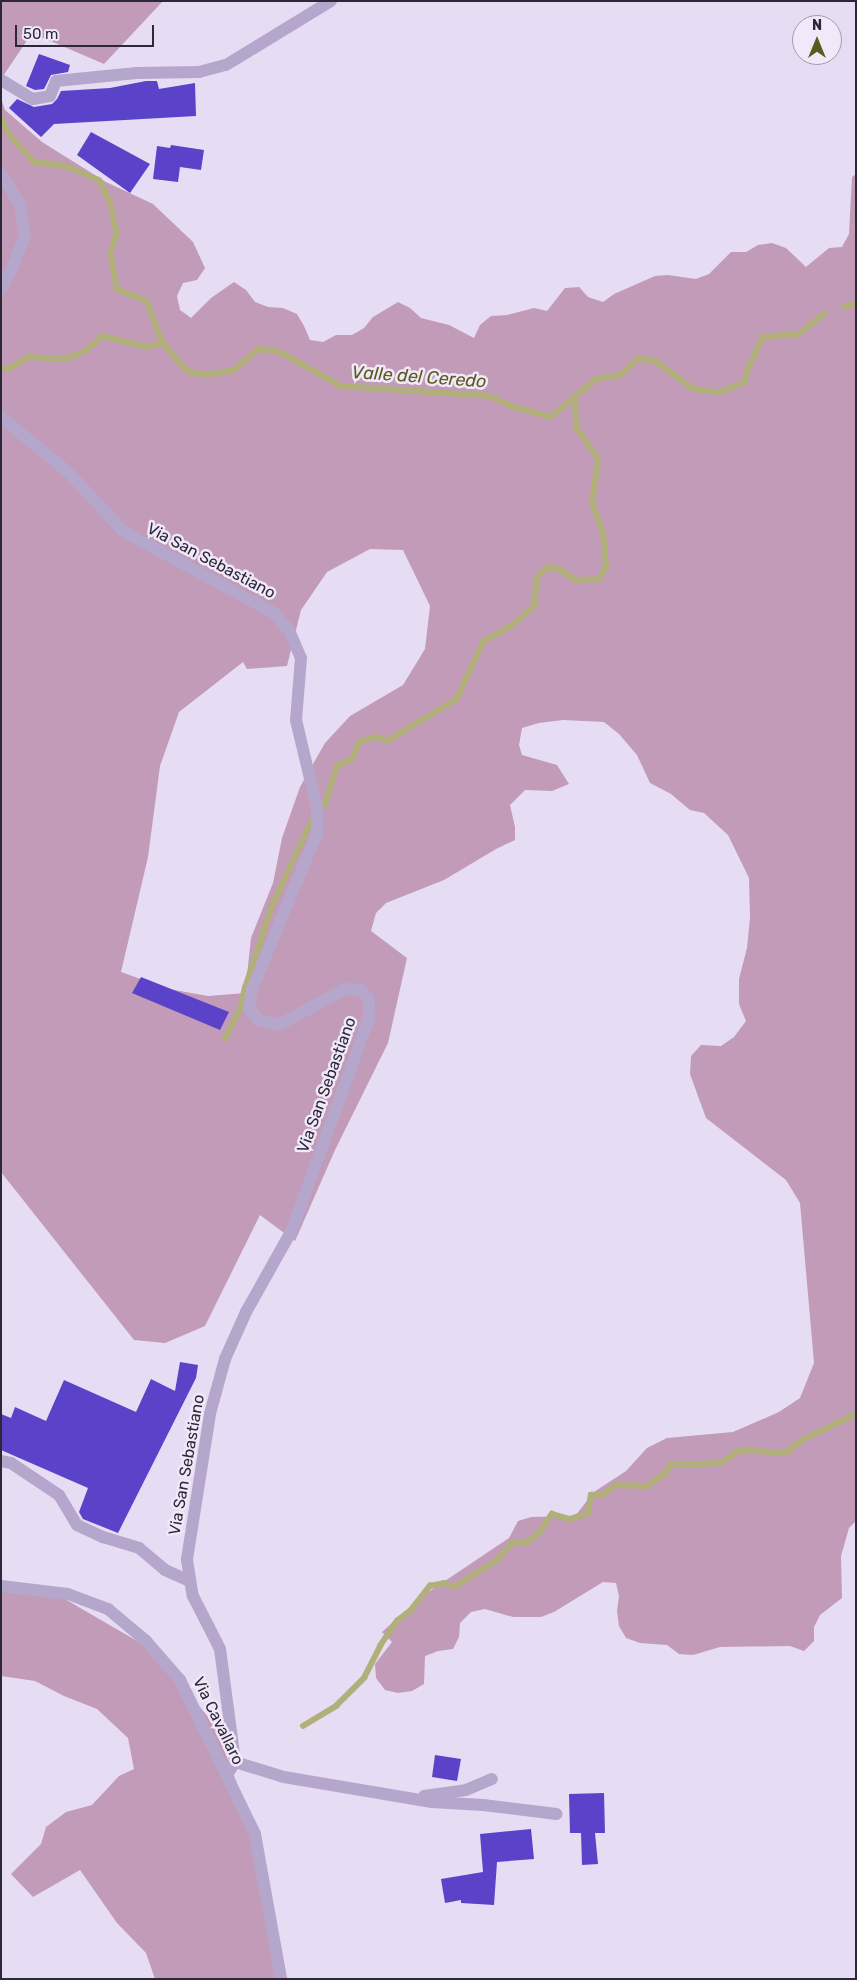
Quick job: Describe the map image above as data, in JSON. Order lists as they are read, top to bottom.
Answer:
{
  "streets": {
    "street": ["Via San Sebastiano", "Via Cavallaro"]
  },
  "water": ["Valle del Ceredo"],
  "scale_bar": "50 m",
  "north": "top"
}
